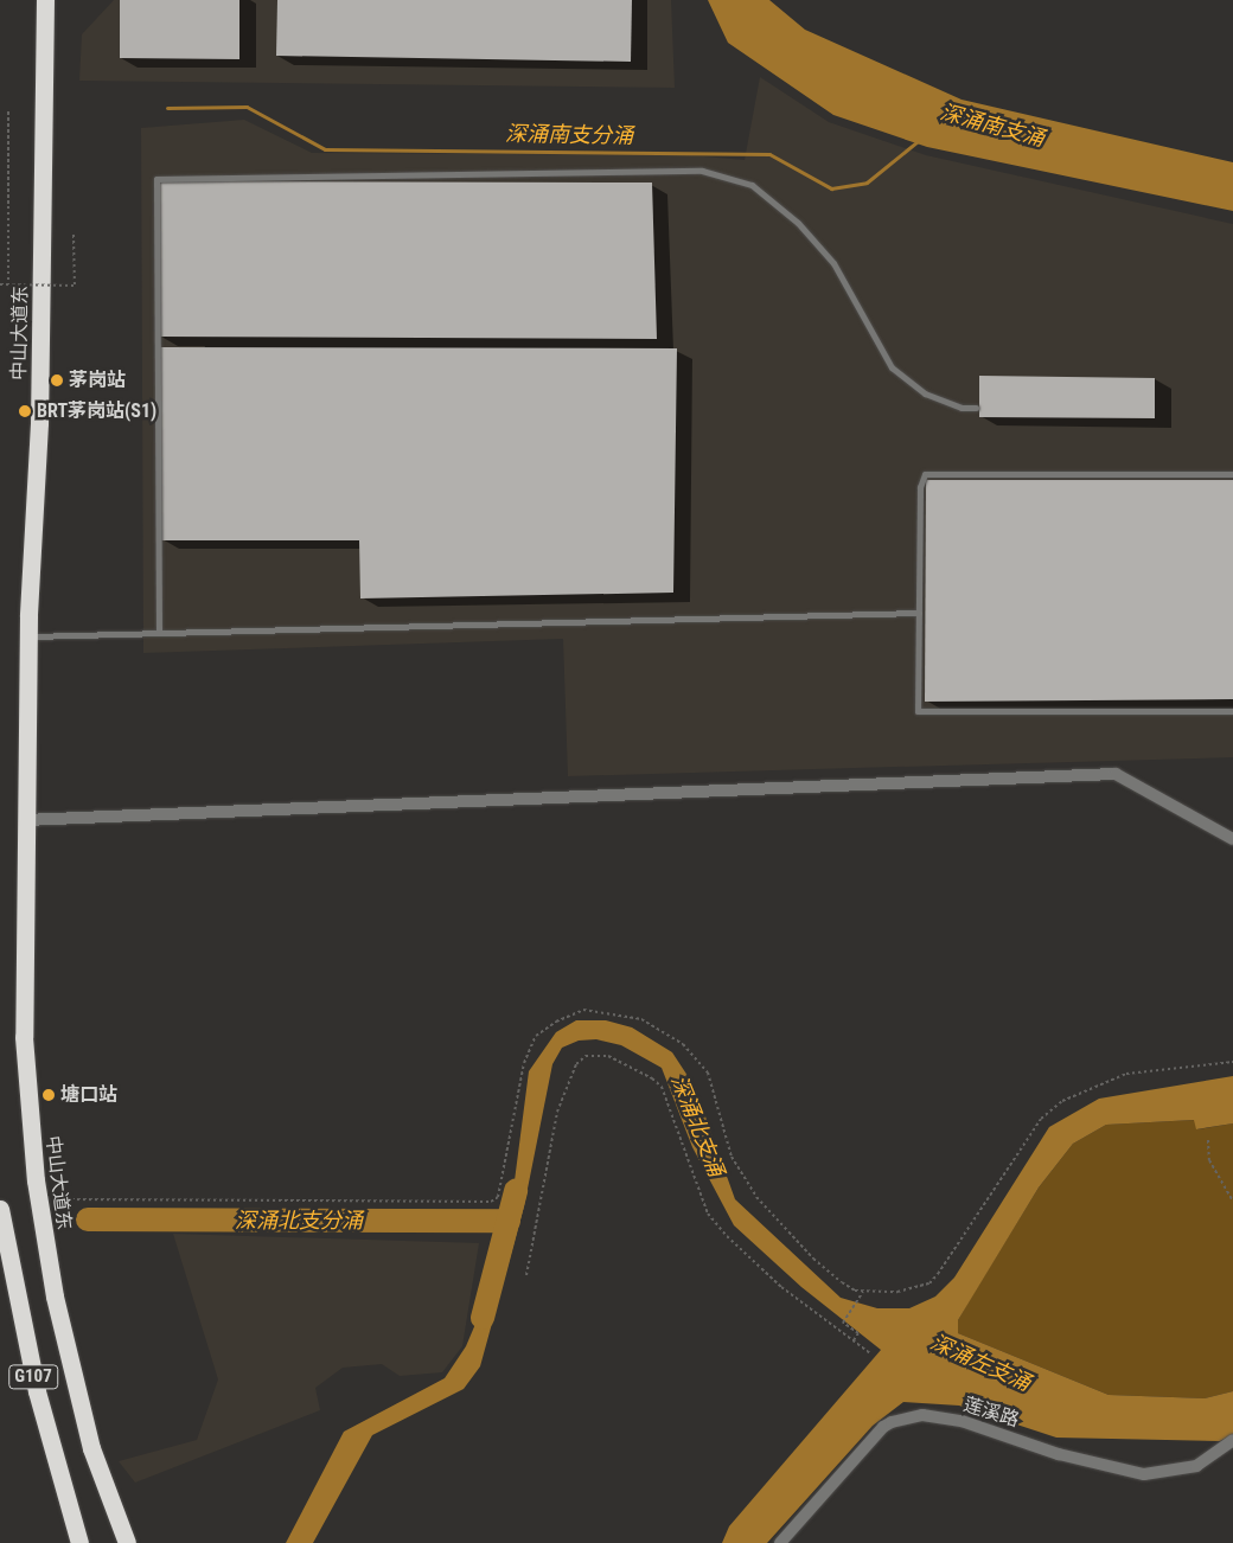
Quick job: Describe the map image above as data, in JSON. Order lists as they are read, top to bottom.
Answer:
{
  "streets": {
    "highway": ["中山大道东", "G107"],
    "street": ["莲溪路"]
  },
  "water": [
    "深涌南支涌",
    "深涌南支分涌",
    "深涌北支涌",
    "深涌北支分涌",
    "深涌左支涌"
  ],
  "places": ["茅岗站", "BRT茅岗站(S1)", "塘口站"]
}
